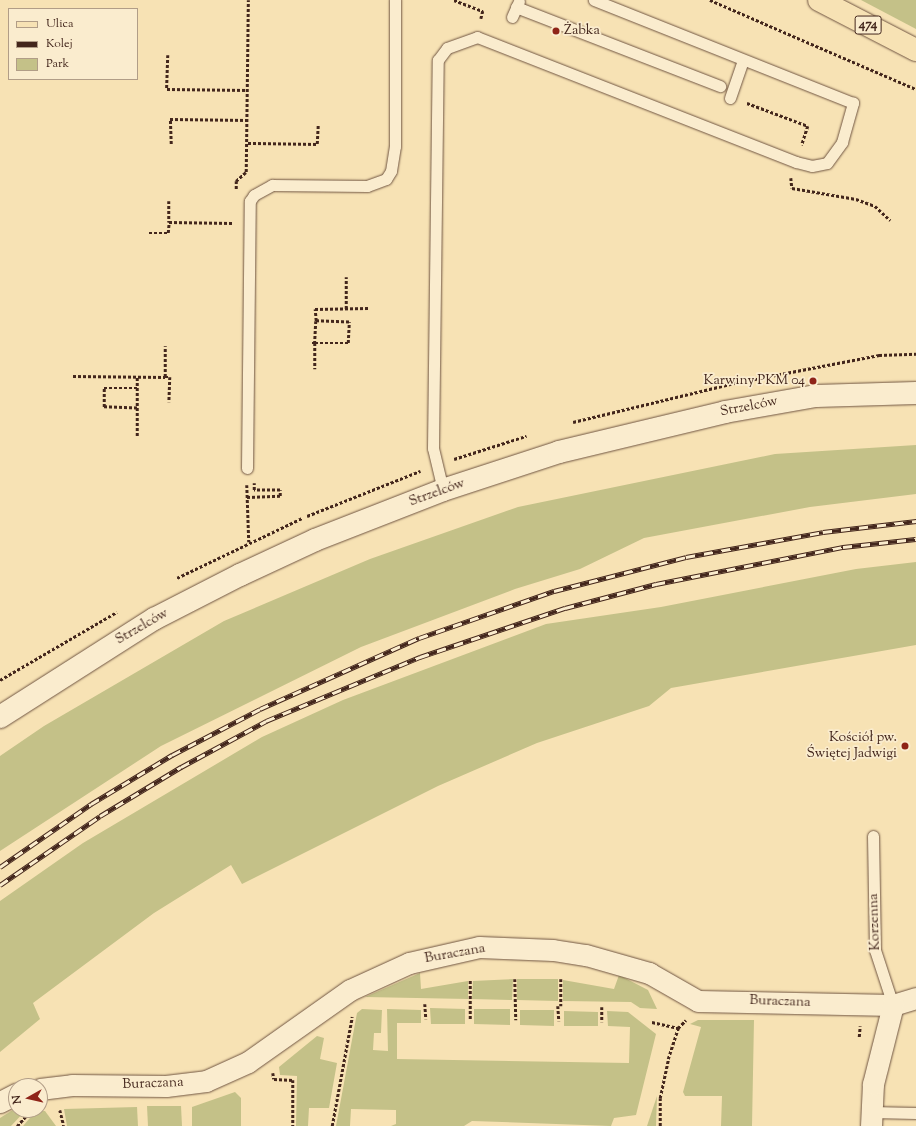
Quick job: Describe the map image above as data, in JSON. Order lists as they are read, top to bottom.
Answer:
{
  "streets": {
    "main road": ["474"],
    "street": ["Strzelców", "Buraczana"],
    "lane": ["Korzenna"]
  },
  "crossings": [
    ["Korzenna", "Buraczana"]
  ],
  "places": ["Żabka", "Karwiny PKM 04", "Kościół pw. Świętej Jadwigi"],
  "legend": ["Ulica", "Kolej", "Park"],
  "north": "left"
}
